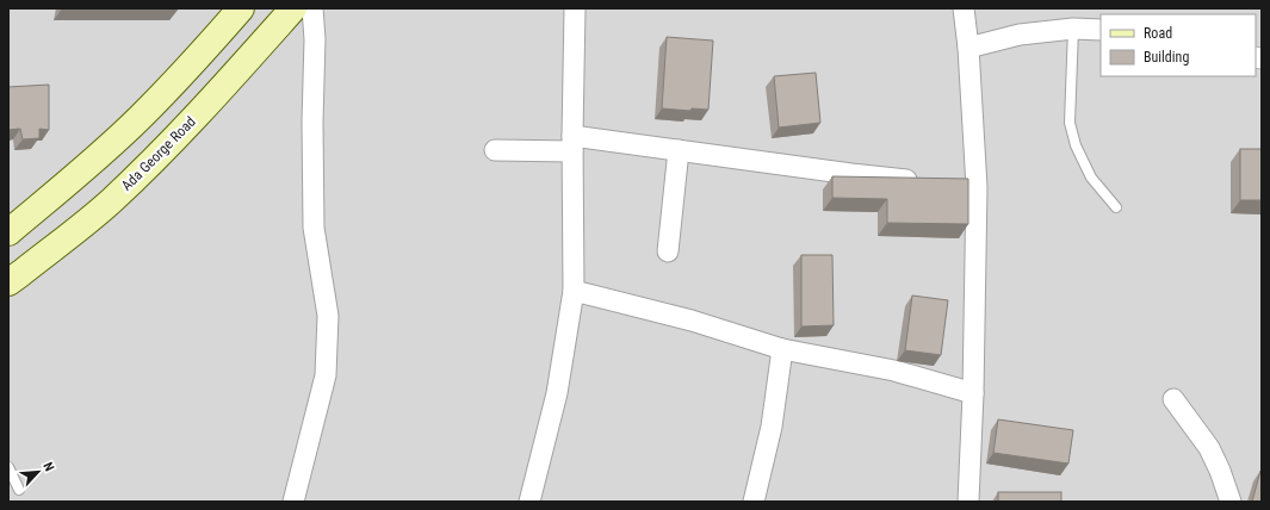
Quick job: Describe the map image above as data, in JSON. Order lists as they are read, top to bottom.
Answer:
{
  "streets": {
    "main road": ["Ada George Road"]
  },
  "legend": ["Road", "Building"],
  "north": "top right"
}
